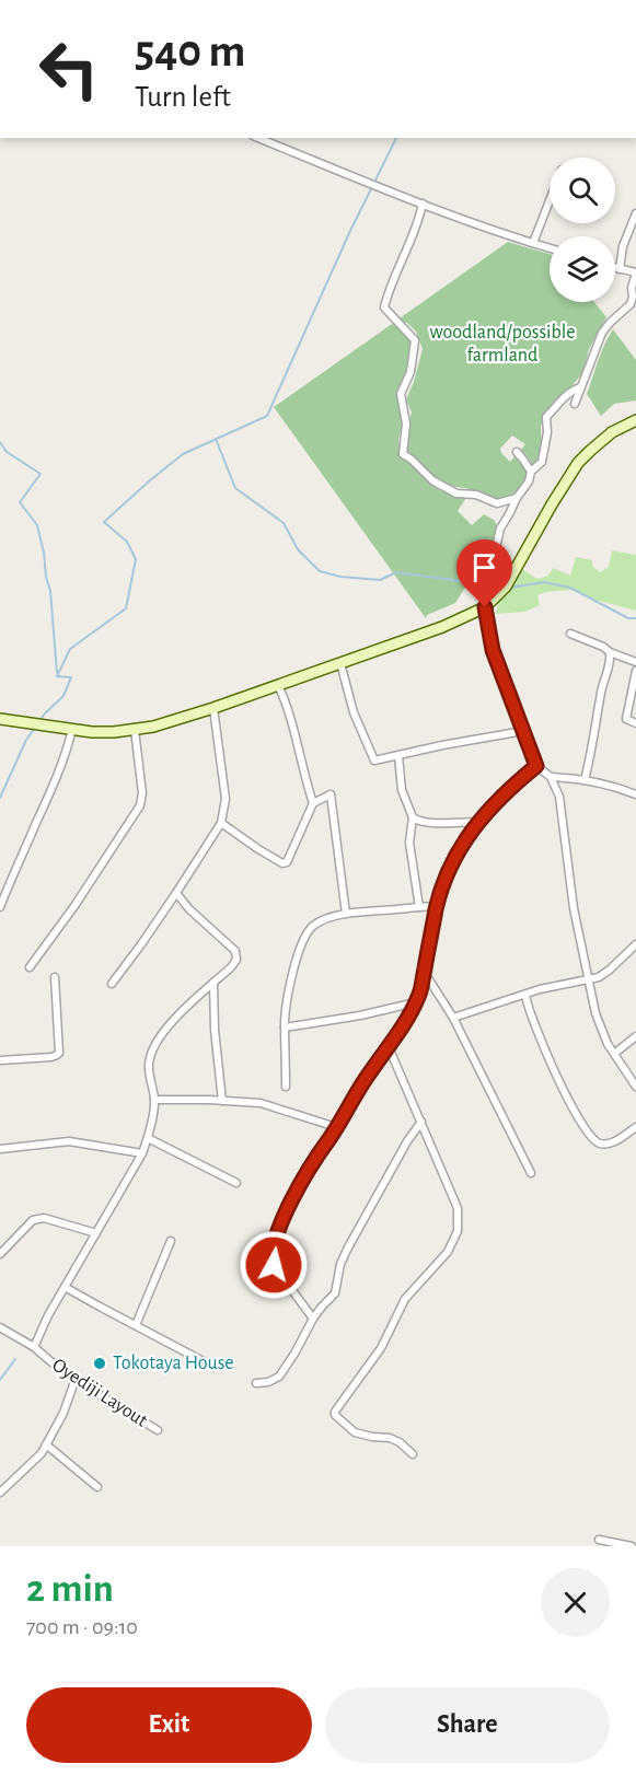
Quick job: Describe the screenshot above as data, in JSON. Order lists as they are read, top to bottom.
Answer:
{
  "streets": {
    "street": ["Oyediji Layout"]
  },
  "parks": ["woodland/possible farmland"],
  "places": ["Tokotaya House"],
  "page": {
    "turn": ["540 m", "Turn left"],
    "heading": ["2 min", "700 m · 09:10"],
    "buttons": ["Exit", "Share"]
  }
}
